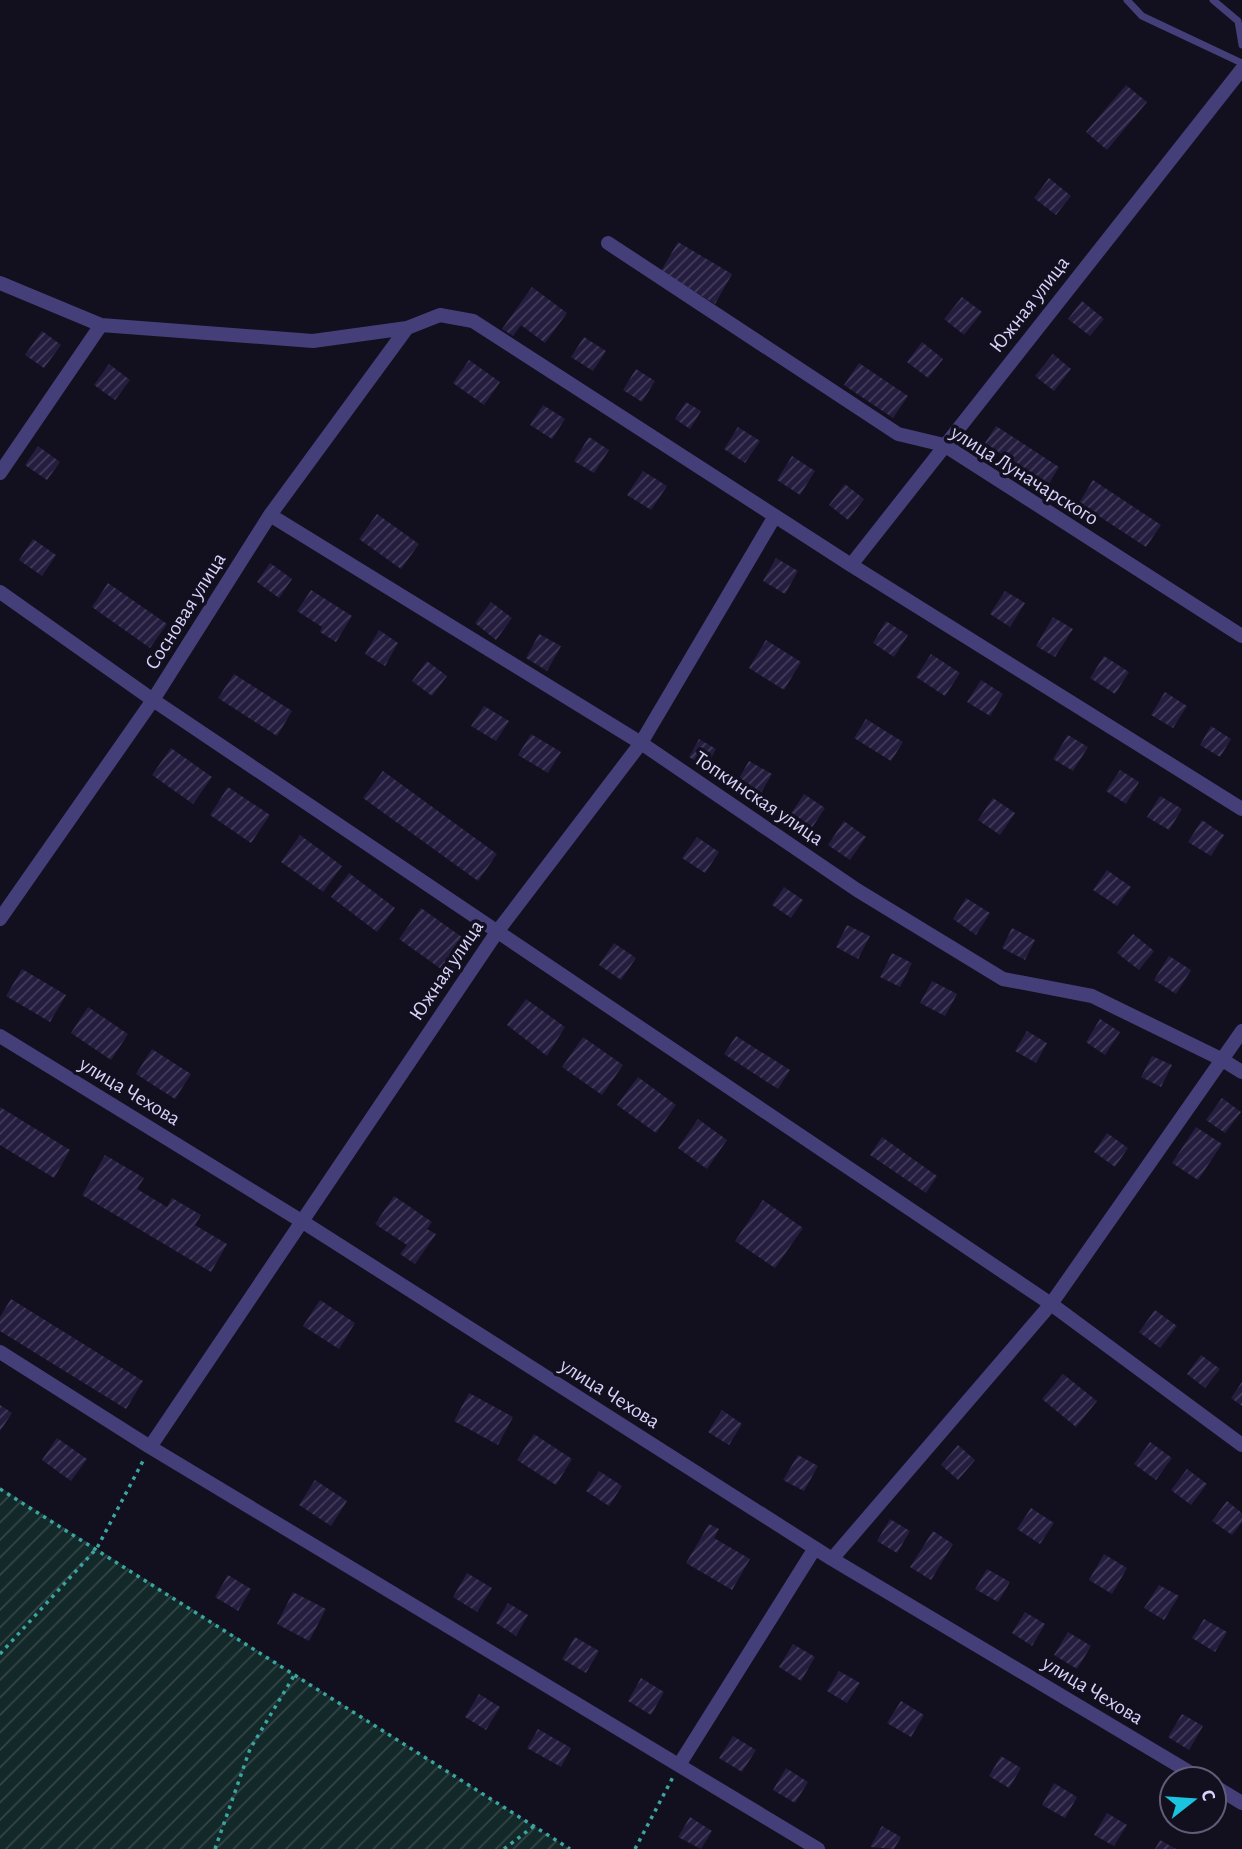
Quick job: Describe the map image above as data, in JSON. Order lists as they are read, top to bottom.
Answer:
{
  "streets": {
    "street": [
      "Южная улица",
      "улица Луначарского",
      "Сосновая улица",
      "Топкинская улица",
      "улица Чехова"
    ]
  },
  "crossings": [
    ["Южная улица", "улица Луначарского"],
    ["Южная улица", "Топкинская улица"],
    ["Южная улица", "улица Чехова"],
    ["Сосновая улица", "Топкинская улица"]
  ],
  "north": "right"
}
